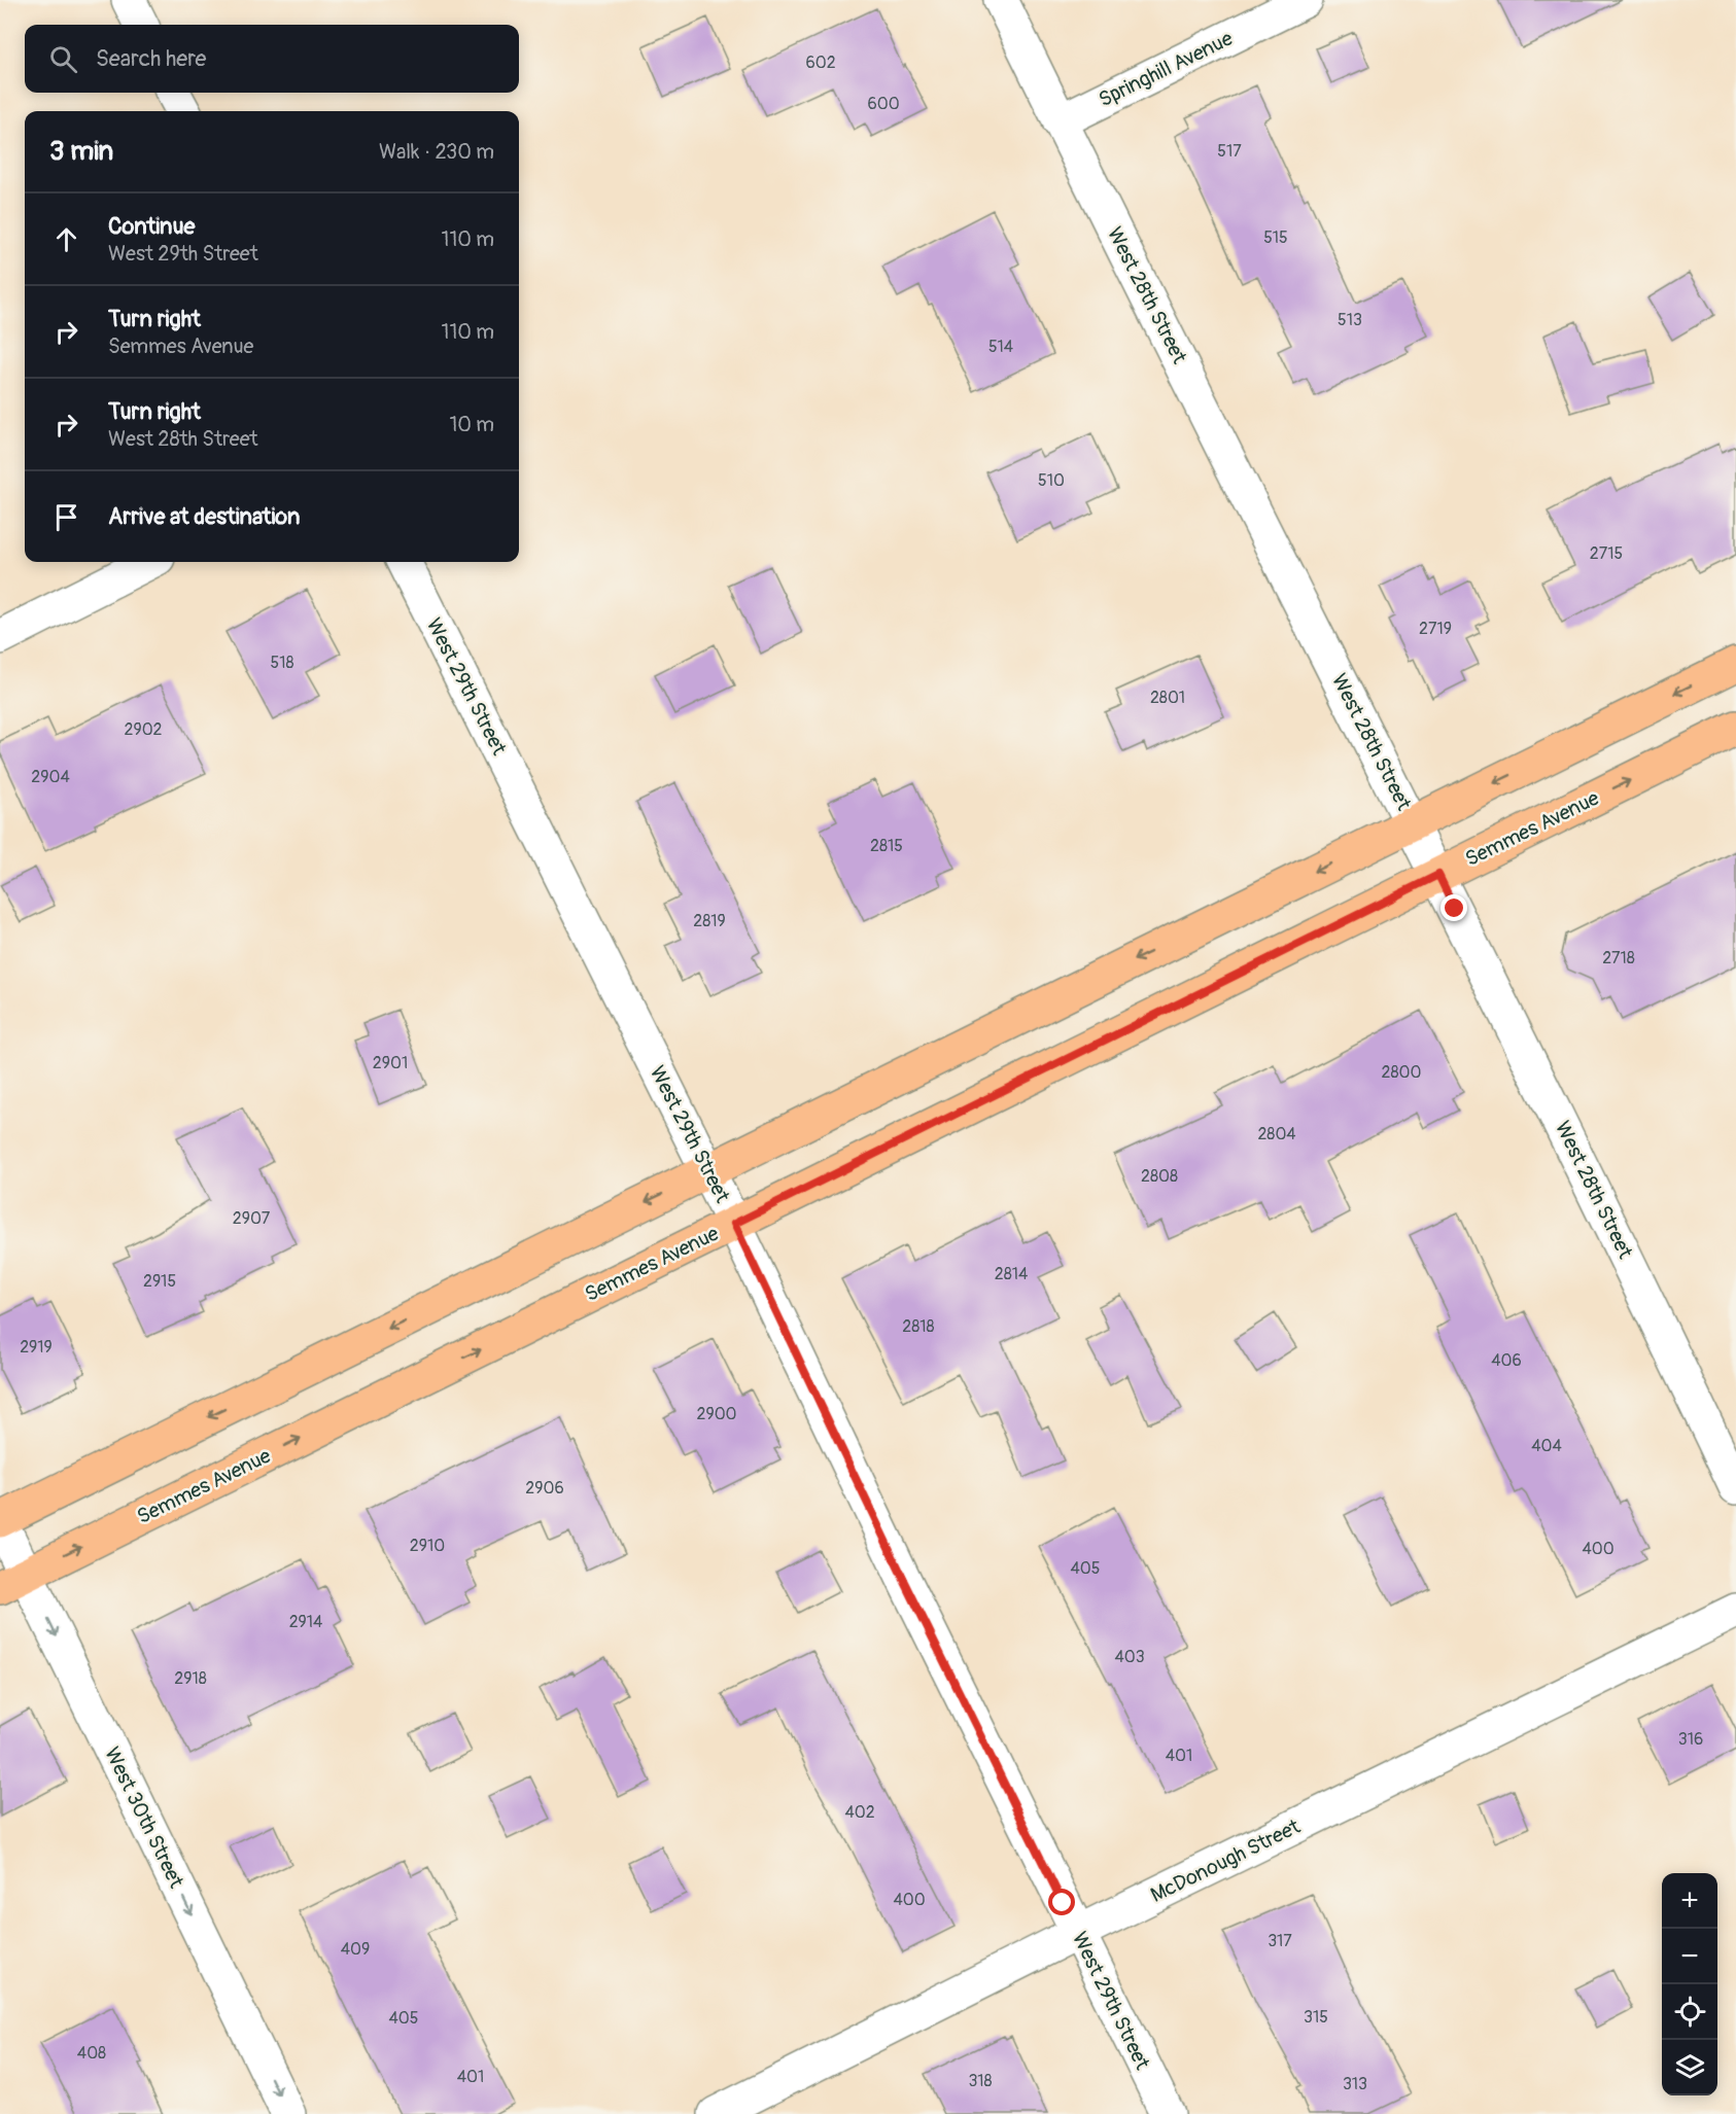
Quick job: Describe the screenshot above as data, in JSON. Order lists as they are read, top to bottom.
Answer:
{
  "streets": {
    "main road": ["Semmes Avenue"],
    "street": [
      "Springhill Avenue",
      "West 28th Street",
      "West 29th Street",
      "West 30th Street",
      "McDonough Street"
    ]
  },
  "crossings": [
    ["Springhill Avenue", "West 28th Street"],
    ["West 28th Street", "Semmes Avenue"],
    ["West 29th Street", "Semmes Avenue"],
    ["West 29th Street", "McDonough Street"],
    ["Semmes Avenue", "West 30th Street"]
  ],
  "one_way": ["West 30th Street"],
  "house_numbers": [
    "602",
    "600",
    "517",
    "515",
    "513",
    "514",
    "510",
    "2715",
    "2719",
    "518",
    "2801",
    "2902",
    "2904",
    "2815",
    "2819",
    "2718",
    "2901",
    "2800",
    "2804",
    "2808",
    "2907",
    "2814",
    "2915",
    "2818",
    "2919",
    "406",
    "2900",
    "404",
    "2906",
    "2910",
    "400",
    "405",
    "2914",
    "403",
    "2918",
    "316",
    "401",
    "402",
    "400",
    "317",
    "409",
    "315",
    "405",
    "408",
    "401",
    "318",
    "313"
  ],
  "page": {
    "search": "Search here",
    "heading": ["3 min", "Walk · 230 m"],
    "list": [
      ["Continue", "West 29th Street", "110 m"],
      ["Turn right", "Semmes Avenue", "110 m"],
      ["Turn right", "West 28th Street", "10 m"],
      "Arrive at destination"
    ],
    "map_buttons": ["+", "−"]
  }
}
